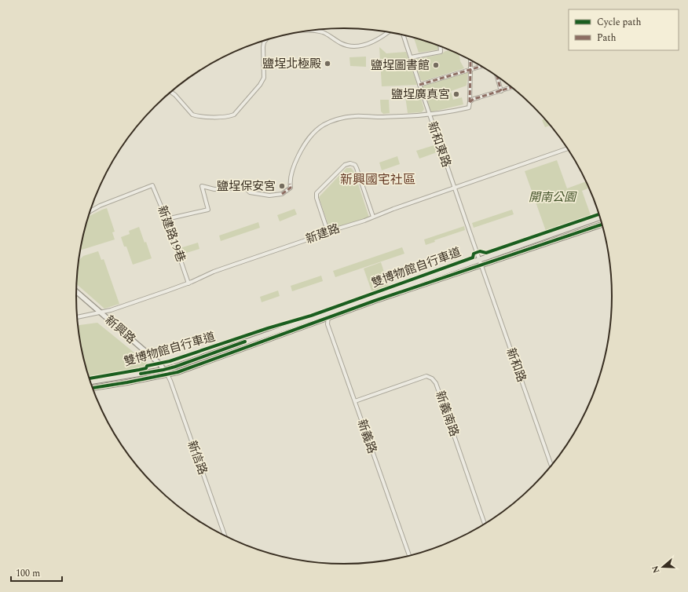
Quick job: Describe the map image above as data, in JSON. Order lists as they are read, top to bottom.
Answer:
{
  "streets": {
    "street": [
      "新和東路",
      "新建路19巷",
      "新建路",
      "新興路",
      "新和路",
      "新義南路",
      "新義路",
      "新信路"
    ],
    "cycle path": ["雙博物館自行車道"]
  },
  "crossings": [
    ["新和東路", "新建路"],
    ["新和東路", "新和路"],
    ["新建路19巷", "新建路"],
    ["新建路", "新興路"],
    ["新興路", "新信路"],
    ["新義南路", "新義路"]
  ],
  "districts": ["新興國宅社區"],
  "parks": ["開南公園"],
  "places": [
    "鹽埕北極殿",
    "鹽埕圖書館",
    "鹽埕廣真宮",
    "鹽埕保安宮"
  ],
  "legend": ["Cycle path", "Path"],
  "scale_bar": "100 m",
  "north": "left"
}
